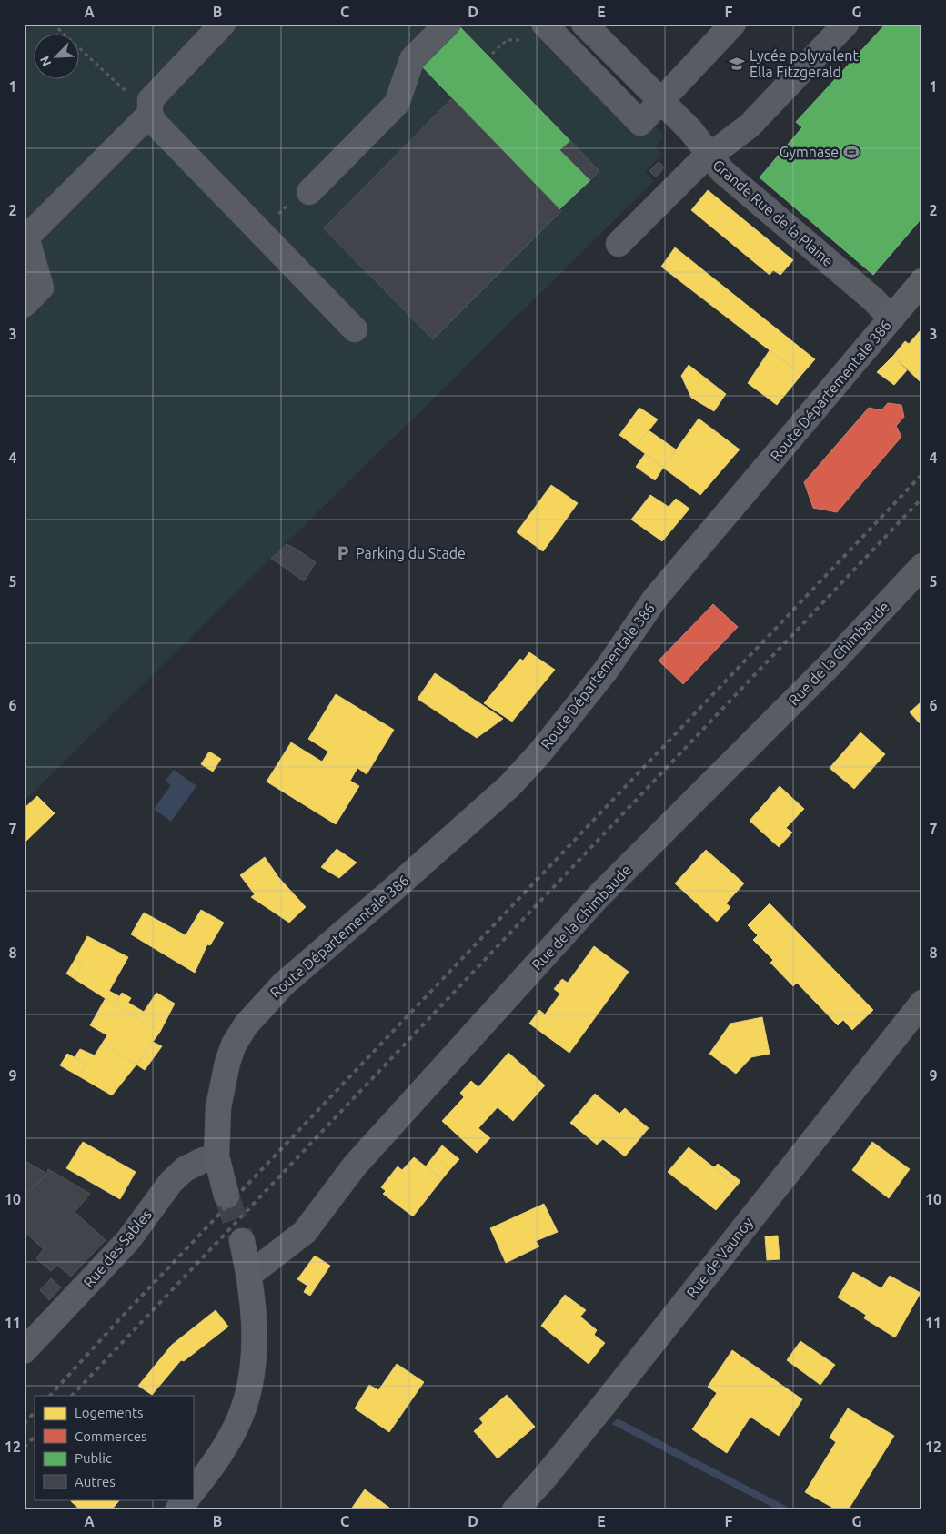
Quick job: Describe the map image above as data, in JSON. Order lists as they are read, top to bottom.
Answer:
{
  "streets": {
    "main road": ["Route Départementale 386"],
    "street": [
      "Grande Rue de la Plaine",
      "Rue de la Chimbaude",
      "Rue des Sables",
      "Rue de Vaunoy"
    ]
  },
  "crossings": [
    ["Grande Rue de la Plaine", "Route Départementale 386"],
    ["Route Départementale 386", "Rue des Sables"]
  ],
  "places": {
    "school or university": ["Lycée polyvalent Ella Fitzgerald"],
    "sports": ["Gymnase"],
    "parking": ["Parking du Stade"]
  },
  "legend": [
    "Logements",
    "Commerces",
    "Public",
    "Autres"
  ],
  "north": "bottom left",
  "grid": {
    "columns": [
      "A",
      "B",
      "C",
      "D",
      "E",
      "F",
      "G"
    ],
    "rows": [
      "1",
      "2",
      "3",
      "4",
      "5",
      "6",
      "7",
      "8",
      "9",
      "10",
      "11",
      "12"
    ]
  }
}
